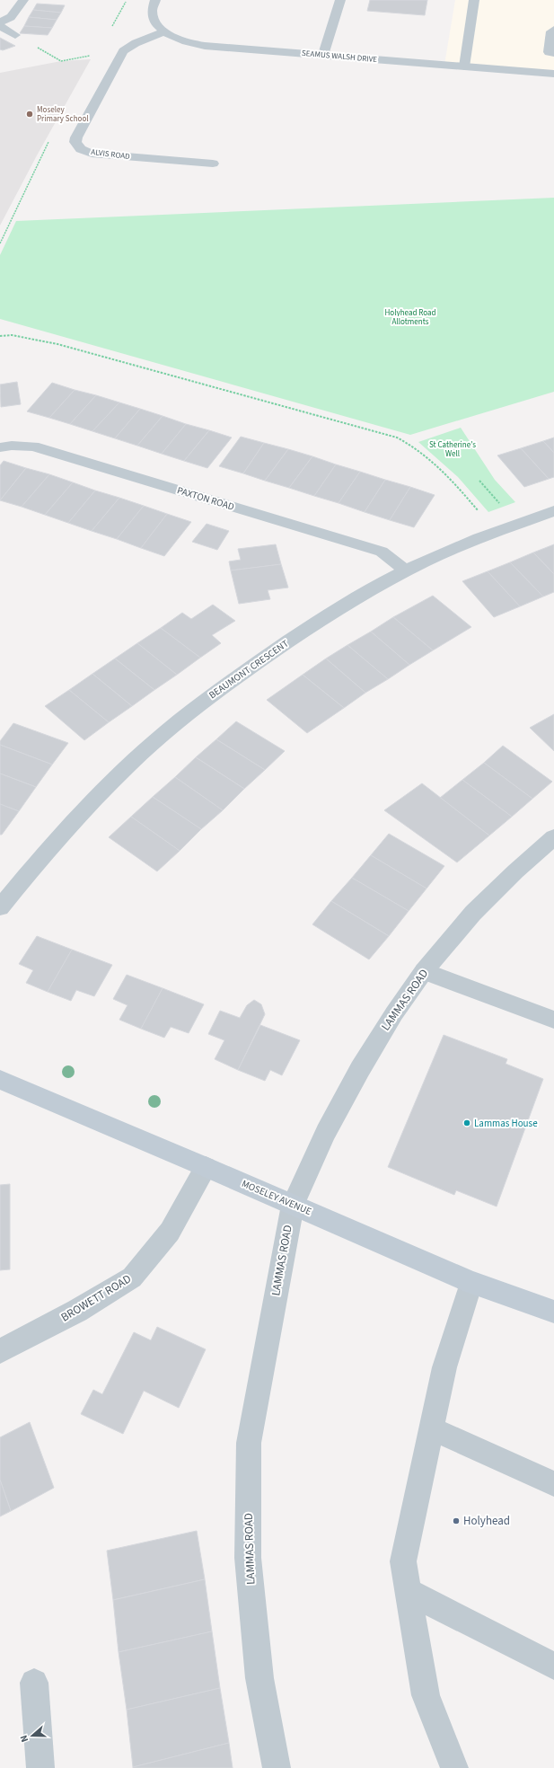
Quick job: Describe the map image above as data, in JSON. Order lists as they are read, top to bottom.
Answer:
{
  "streets": {
    "main road": ["MOSELEY AVENUE"],
    "street": [
      "SEAMUS WALSH DRIVE",
      "ALVIS ROAD",
      "PAXTON ROAD",
      "BEAUMONT CRESCENT",
      "LAMMAS ROAD",
      "BROWETT ROAD"
    ]
  },
  "crossings": [
    ["SEAMUS WALSH DRIVE", "ALVIS ROAD"],
    ["PAXTON ROAD", "BEAUMONT CRESCENT"],
    ["LAMMAS ROAD", "MOSELEY AVENUE"],
    ["MOSELEY AVENUE", "BROWETT ROAD"]
  ],
  "parks": ["Holyhead Road Allotments", "St Catherine's Well"],
  "places": ["Moseley Primary School", "Lammas House", "Holyhead"],
  "north": "left"
}
